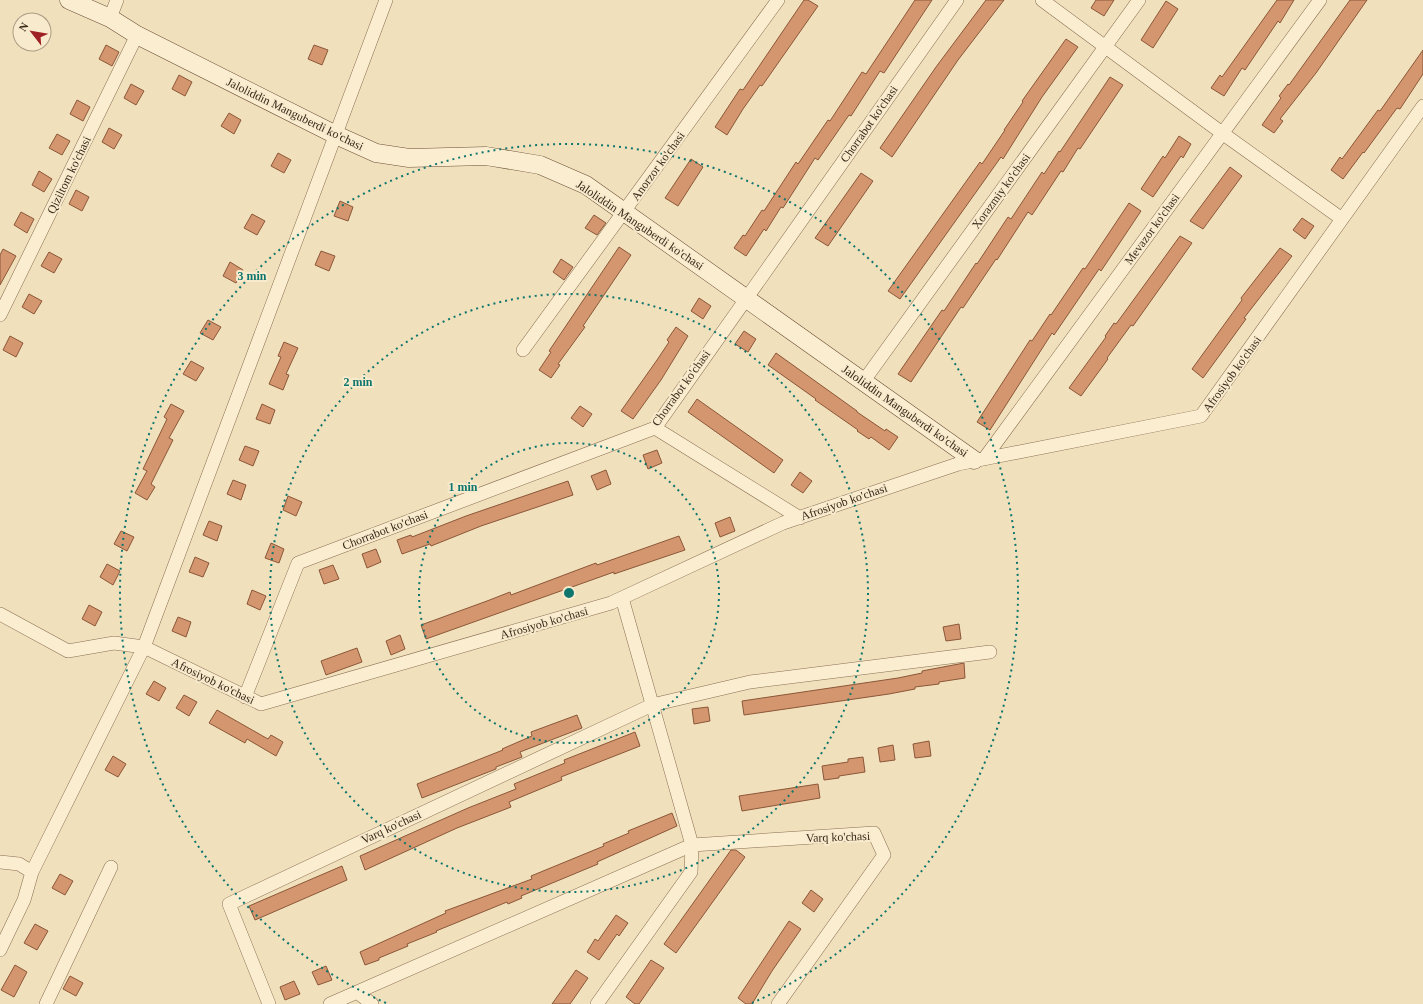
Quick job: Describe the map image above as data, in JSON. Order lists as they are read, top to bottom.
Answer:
{
  "streets": {
    "street": [
      "Jaloliddin Manguberdi ko'chasi",
      "Chorrabot ko'chasi",
      "Anorzor ko'chasi",
      "Qiziltom ko'chasi",
      "Xorazmiy ko'chasi",
      "Mevazor ko'chasi",
      "Afrosiyob ko'chasi",
      "Varq ko'chasi"
    ]
  },
  "crossings": [
    ["Jaloliddin Manguberdi ko'chasi", "Chorrabot ko'chasi"],
    ["Jaloliddin Manguberdi ko'chasi", "Anorzor ko'chasi"],
    ["Jaloliddin Manguberdi ko'chasi", "Qiziltom ko'chasi"],
    ["Jaloliddin Manguberdi ko'chasi", "Xorazmiy ko'chasi"],
    ["Jaloliddin Manguberdi ko'chasi", "Mevazor ko'chasi"],
    ["Jaloliddin Manguberdi ko'chasi", "Afrosiyob ko'chasi"],
    ["Chorrabot ko'chasi", "Afrosiyob ko'chasi"],
    ["Mevazor ko'chasi", "Afrosiyob ko'chasi"]
  ],
  "north": "top left",
  "rings": ["3 min", "2 min", "1 min"]
}
